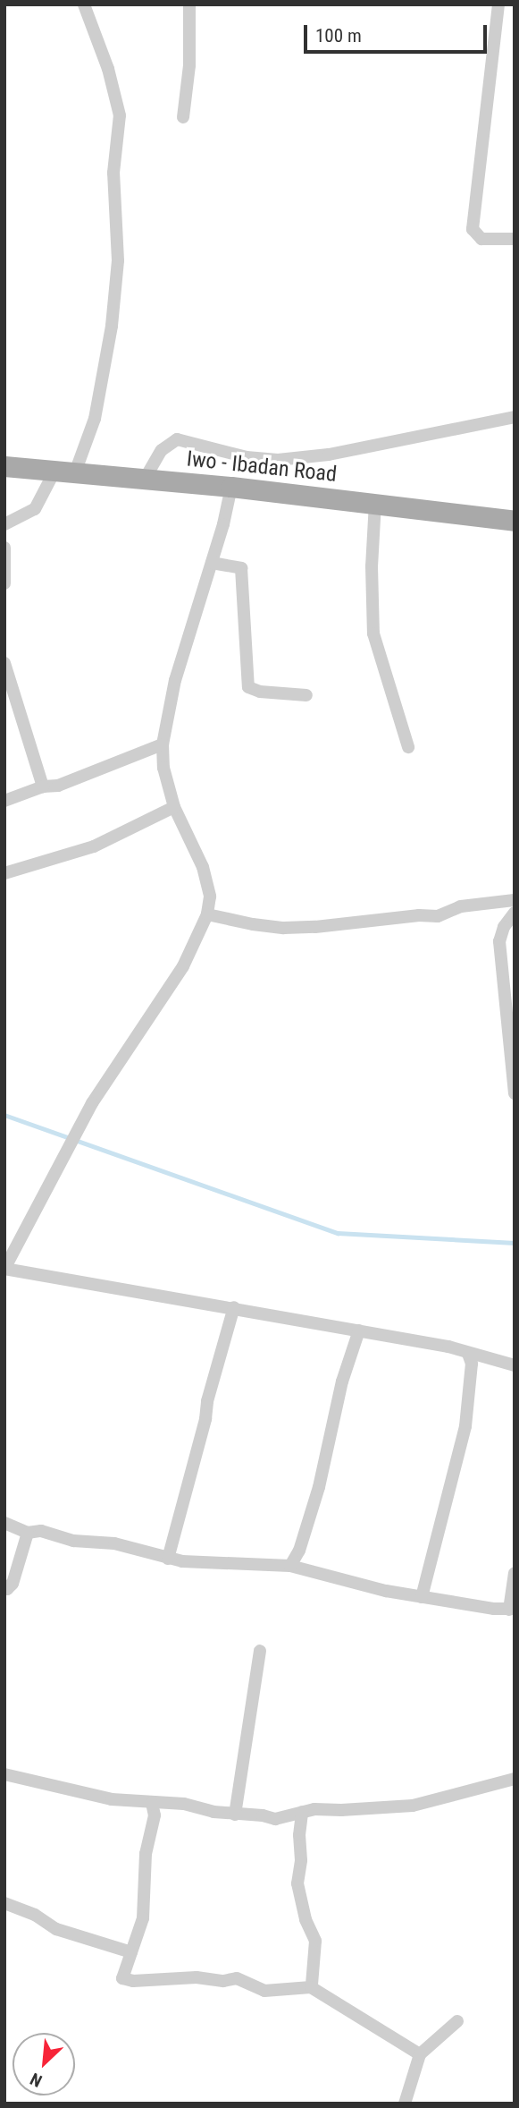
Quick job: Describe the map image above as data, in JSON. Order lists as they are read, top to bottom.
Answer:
{
  "streets": {
    "main road": ["Iwo - Ibadan Road"]
  },
  "scale_bar": "100 m",
  "north": "bottom left"
}
